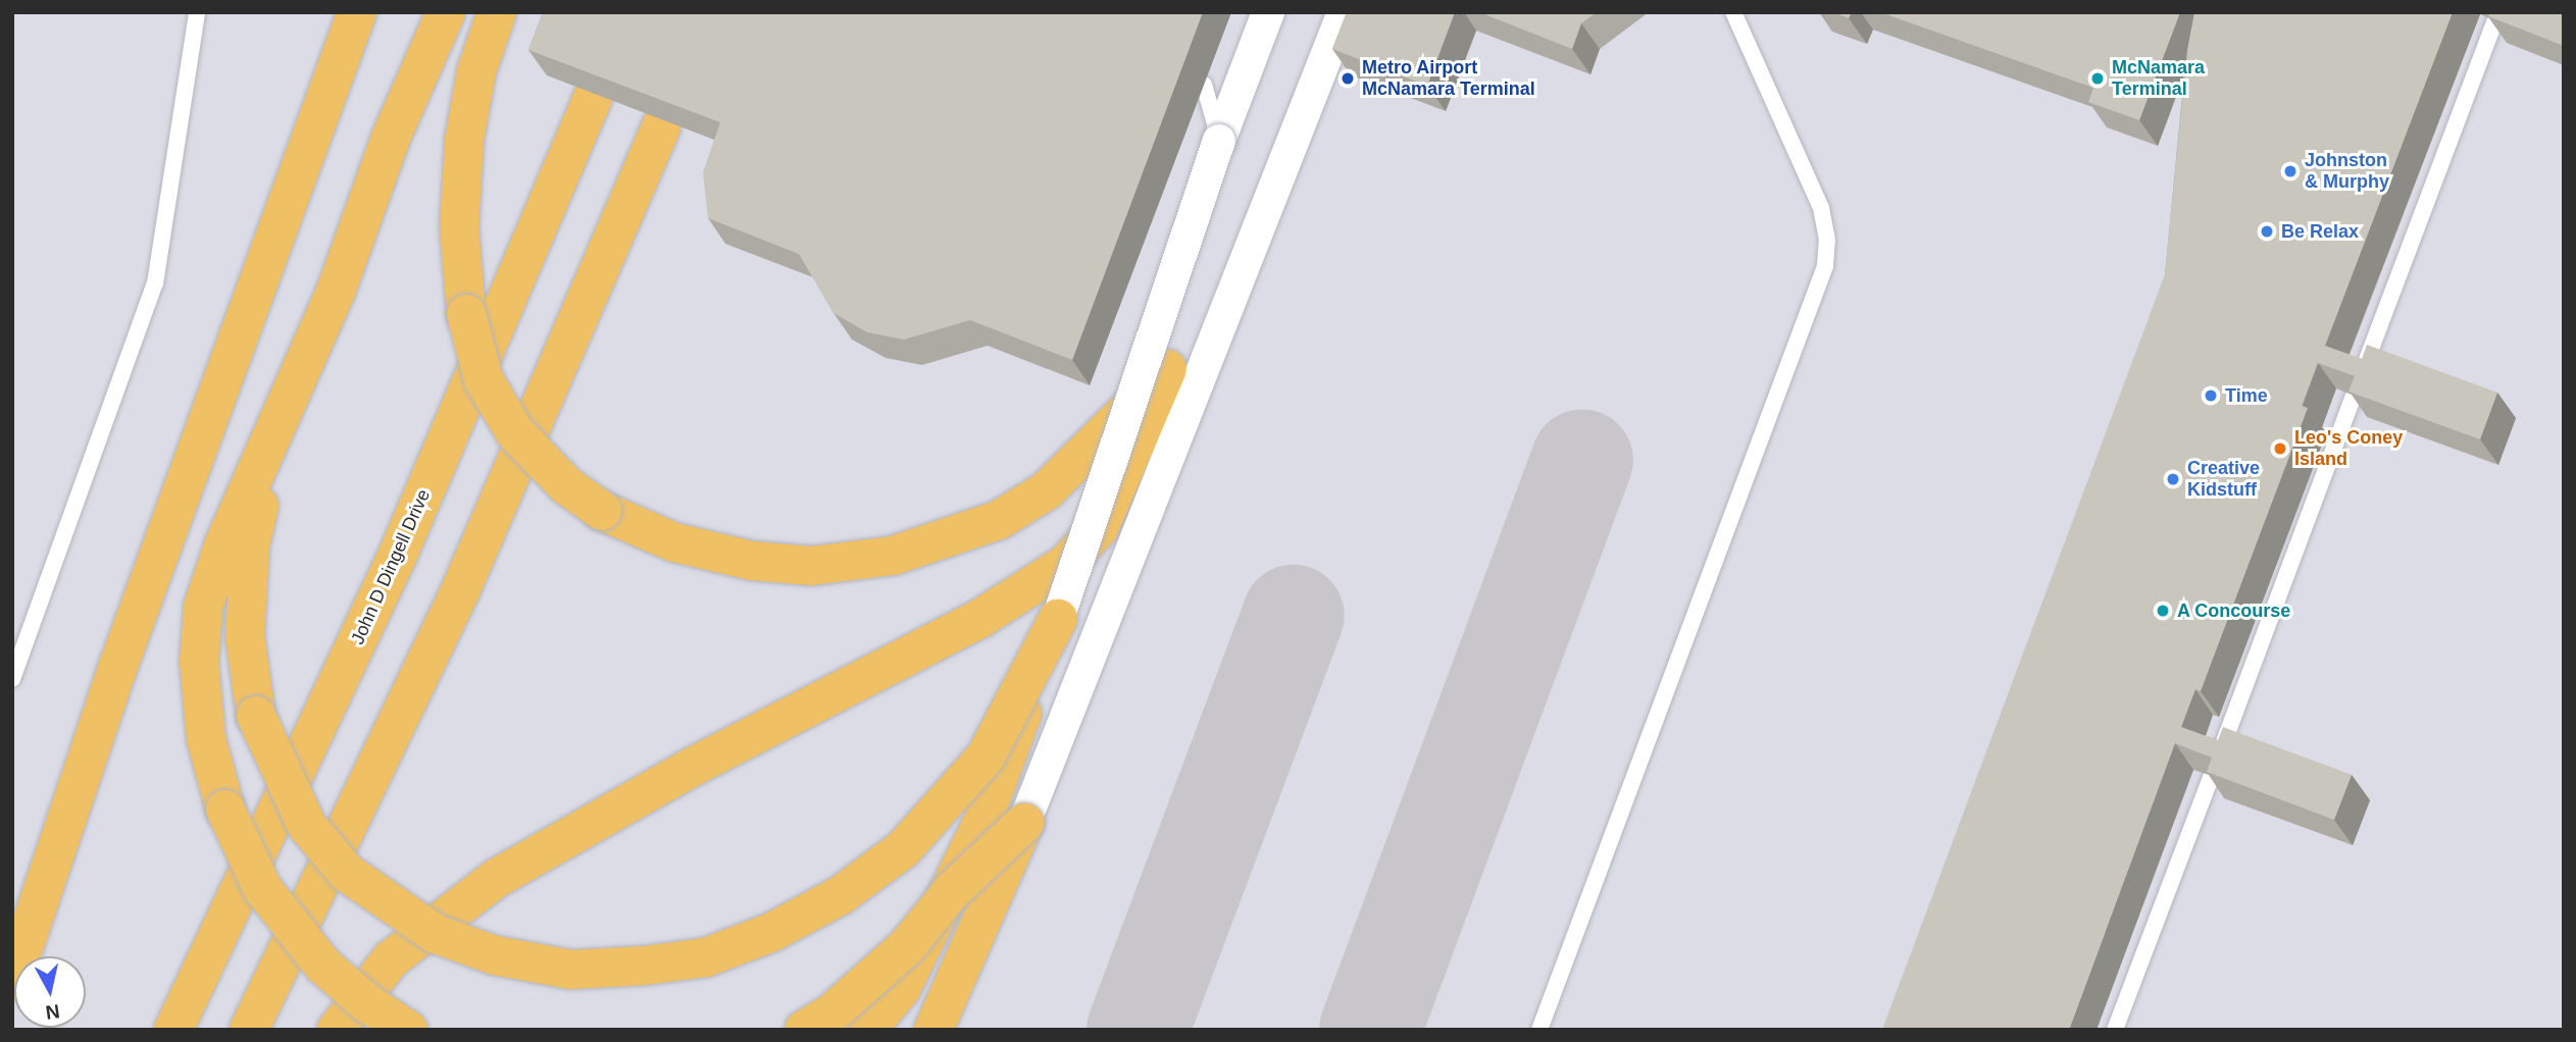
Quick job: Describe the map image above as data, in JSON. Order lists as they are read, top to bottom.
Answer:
{
  "streets": {
    "highway": ["John D Dingell Drive"]
  },
  "places": [
    "Metro Airport McNamara Terminal",
    "McNamara Terminal",
    "Johnston & Murphy",
    "Be Relax",
    "Time",
    "Leo's Coney Island",
    "Creative Kidstuff",
    "A Concourse"
  ],
  "north": "bottom"
}
